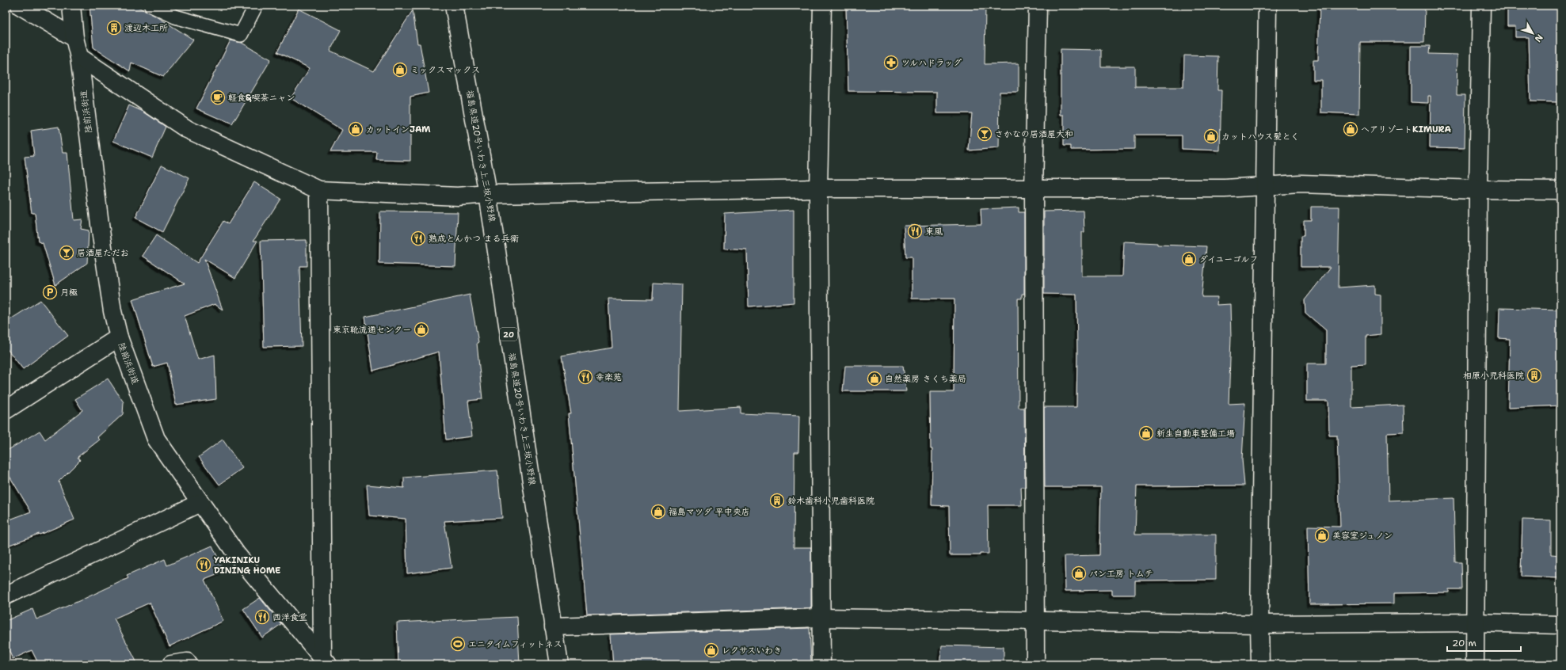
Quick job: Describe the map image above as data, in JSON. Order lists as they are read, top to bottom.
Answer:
{
  "streets": {
    "street": ["陸前浜街道", "福島県道20号いわき上三坂小野線", "20"]
  },
  "places": {
    "building": ["渡辺木工所", "相原小児科医院", "鈴木歯科小児歯科医院"],
    "pharmacy": ["ツルハドラッグ"],
    "shop": [
      "ミックスマックス",
      "カットインJAM",
      "ヘアリゾートKIMURA",
      "カットハウス髪とく",
      "ダイユーゴルフ",
      "東京靴流通センター",
      "自然薬房 きくち薬局",
      "新生自動車整備工場",
      "福島マツダ 平中央店",
      "美容室ジュノン",
      "パン工房 トムテ",
      "レクサスいわき"
    ],
    "cafe": ["軽食&喫茶ニャン"],
    "bar": ["さかなの居酒屋大和", "居酒屋ただお"],
    "restaurant": [
      "東風",
      "熟成とんかつ まる兵衛",
      "幸楽苑",
      "YAKINIKU DINING HOME",
      "西洋食堂"
    ],
    "parking": ["月極"],
    "sports": ["エニタイムフィットネス"]
  },
  "scale_bar": "20 m",
  "north": "bottom right"
}
